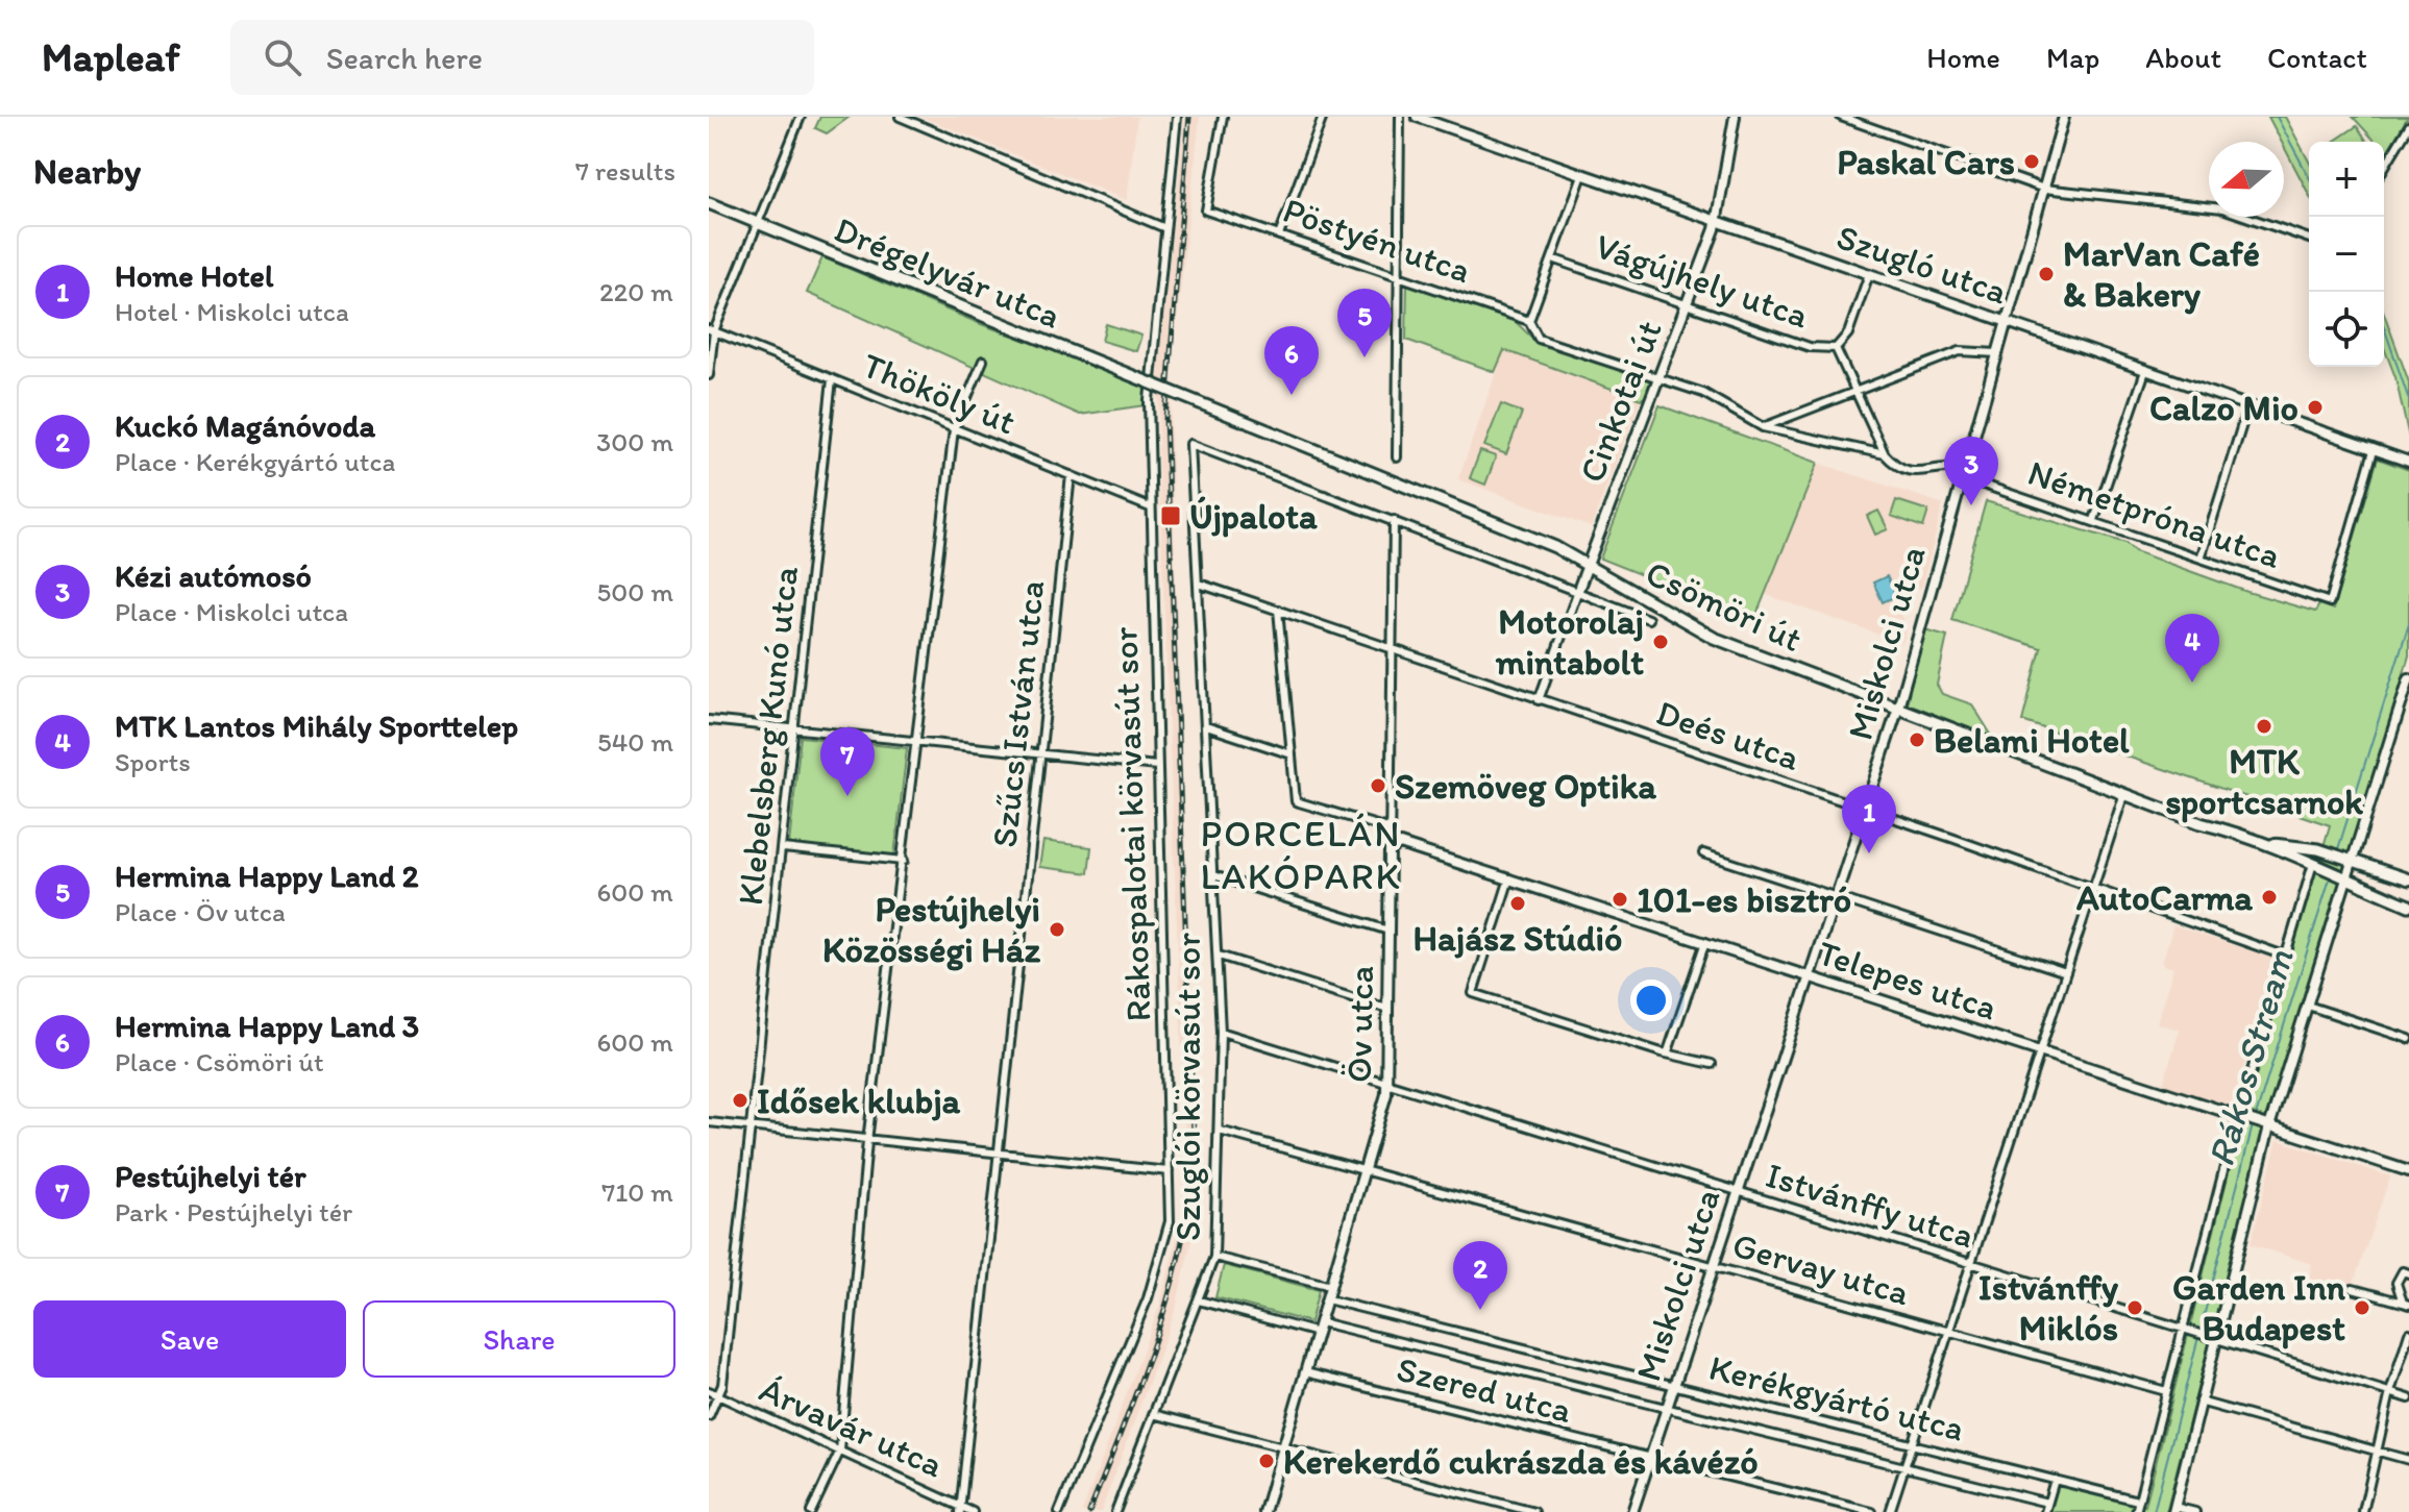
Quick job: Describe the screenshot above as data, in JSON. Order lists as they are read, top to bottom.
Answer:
{
  "streets": {
    "main road": ["Drégelyvár utca", "Csömöri út"],
    "street": [
      "Pöstyén utca",
      "Szugló utca",
      "Vágújhely utca",
      "Thököly út",
      "Cinkotai út",
      "Németpróna utca",
      "Miskolci utca",
      "Szűcs István utca",
      "Deés utca",
      "Klebelsberg Kunó utca",
      "Rákospalotai körvasút sor",
      "Telepes utca",
      "Öv utca",
      "Szuglói körvasút sor",
      "Istvánffy utca",
      "Gervay utca",
      "Szered utca",
      "Kerékgyártó utca",
      "Árvavár utca"
    ]
  },
  "crossings": [
    ["Szugló utca", "Cinkotai út"],
    ["Szugló utca", "Németpróna utca"],
    ["Szugló utca", "Miskolci utca"],
    ["Drégelyvár utca", "Csömöri út"],
    ["Vágújhely utca", "Cinkotai út"],
    ["Thököly út", "Szűcs István utca"],
    ["Thököly út", "Klebelsberg Kunó utca"],
    ["Thököly út", "Rákospalotai körvasút sor"],
    ["Cinkotai út", "Csömöri út"],
    ["Cinkotai út", "Deés utca"],
    ["Németpróna utca", "Miskolci utca"],
    ["Csömöri út", "Miskolci utca"],
    ["Csömöri út", "Öv utca"],
    ["Csömöri út", "Szuglói körvasút sor"],
    ["Miskolci utca", "Deés utca"],
    ["Miskolci utca", "Telepes utca"],
    ["Miskolci utca", "Istvánffy utca"],
    ["Miskolci utca", "Gervay utca"],
    ["Miskolci utca", "Szered utca"],
    ["Miskolci utca", "Kerékgyártó utca"],
    ["Szűcs István utca", "Árvavár utca"],
    ["Deés utca", "Öv utca"],
    ["Deés utca", "Szuglói körvasút sor"],
    ["Klebelsberg Kunó utca", "Árvavár utca"],
    ["Telepes utca", "Öv utca"],
    ["Öv utca", "Istvánffy utca"],
    ["Öv utca", "Gervay utca"],
    ["Öv utca", "Szered utca"],
    ["Öv utca", "Kerékgyártó utca"],
    ["Szuglói körvasút sor", "Istvánffy utca"],
    ["Szuglói körvasút sor", "Gervay utca"]
  ],
  "districts": ["PORCELÁN LAKÓPARK"],
  "water": ["Rákos Stream"],
  "places": {
    "other": [
      "Paskal Cars",
      "MarVan Café & Bakery",
      "Calzo Mio",
      "Motorolaj mintabolt",
      "MTK sportcsarnok",
      "Belami Hotel",
      "Szemöveg Optika",
      "AutoCarma",
      "101-es bisztró",
      "Hajász Stúdió",
      "Pestújhelyi Közösségi Ház",
      "Idősek klubja",
      "Istvánffy Miklós",
      "Garden Inn Budapest",
      "Kerekerdő cukrászda és kávézó"
    ],
    "transit": ["Újpalota"]
  },
  "north": "left",
  "page": {
    "header": "Mapleaf",
    "search": "Search here",
    "nav": [
      "Home",
      "Map",
      "About",
      "Contact"
    ],
    "heading": ["Nearby", "7 results"],
    "map_buttons": ["+", "−"],
    "list": [
      {
        "mark": "1",
        "name": "Home Hotel",
        "note": "Hotel · Miskolci utca",
        "value": "220 m"
      },
      {
        "mark": "2",
        "name": "Kuckó Magánóvoda",
        "note": "Place · Kerékgyártó utca",
        "value": "300 m"
      },
      {
        "mark": "3",
        "name": "Kézi autómosó",
        "note": "Place · Miskolci utca",
        "value": "500 m"
      },
      {
        "mark": "4",
        "name": "MTK Lantos Mihály Sporttelep",
        "note": "Sports",
        "value": "540 m"
      },
      {
        "mark": "5",
        "name": "Hermina Happy Land 2",
        "note": "Place · Öv utca",
        "value": "600 m"
      },
      {
        "mark": "6",
        "name": "Hermina Happy Land 3",
        "note": "Place · Csömöri út",
        "value": "600 m"
      },
      {
        "mark": "7",
        "name": "Pestújhelyi tér",
        "note": "Park · Pestújhelyi tér",
        "value": "710 m"
      }
    ],
    "pins": [
      "5",
      "6",
      "3",
      "4",
      "7",
      "1",
      "2"
    ],
    "buttons": ["Save", "Share"]
  }
}
